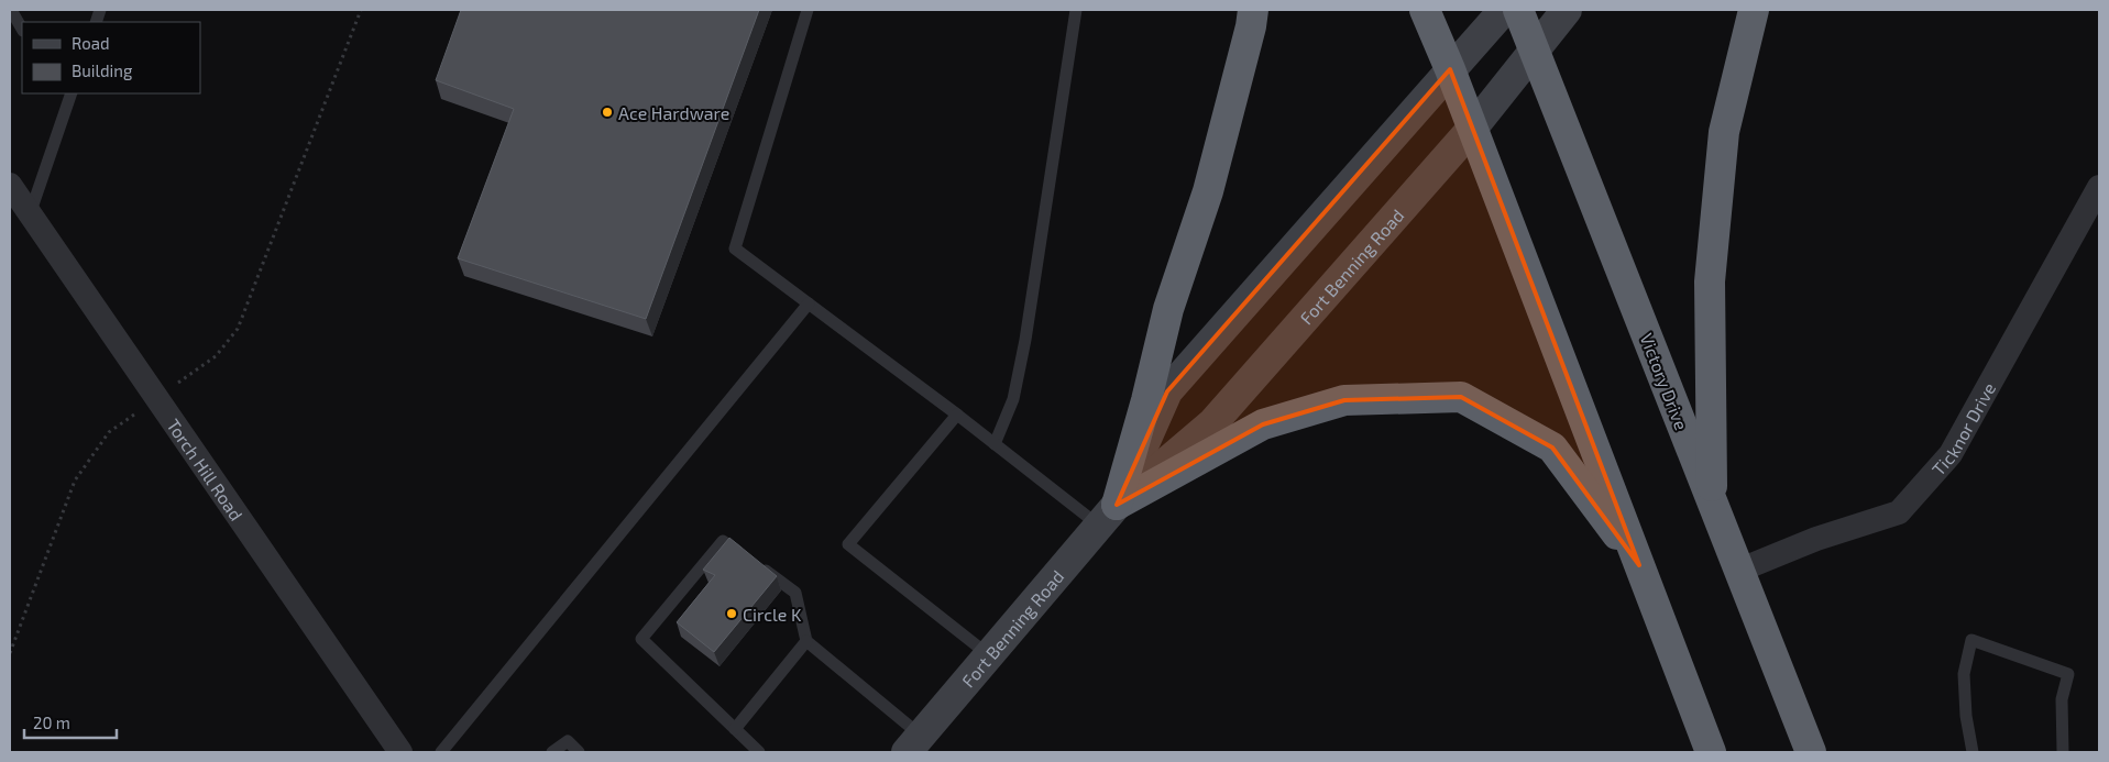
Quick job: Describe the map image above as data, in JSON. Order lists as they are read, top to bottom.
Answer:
{
  "streets": {
    "highway": ["Victory Drive"],
    "main road": ["Fort Benning Road"],
    "street": ["Ticknor Drive", "Torch Hill Road"]
  },
  "crossings": [
    ["Fort Benning Road", "Victory Drive"],
    ["Victory Drive", "Ticknor Drive"]
  ],
  "places": ["Ace Hardware", "Circle K"],
  "legend": ["Road", "Building"],
  "scale_bar": "20 m"
}
